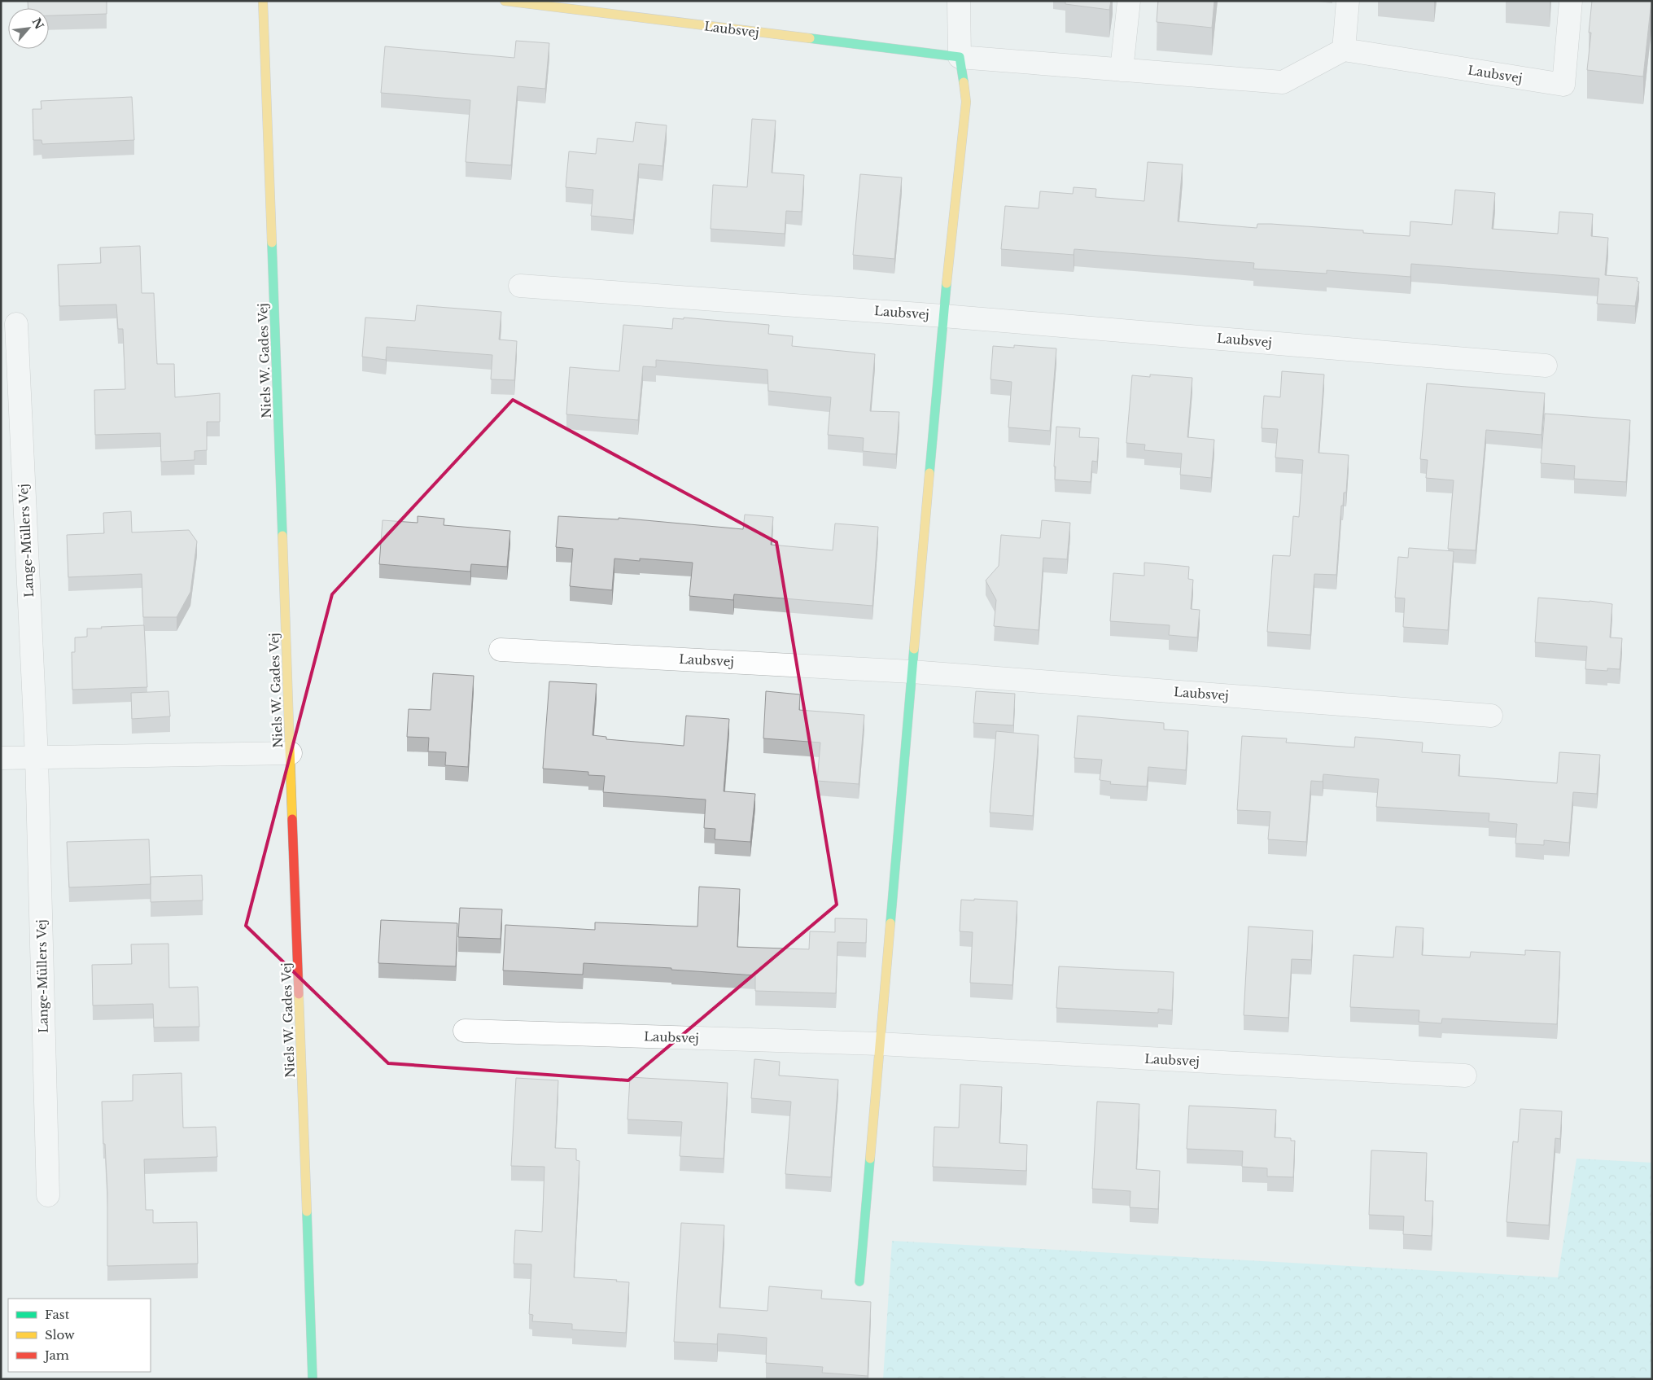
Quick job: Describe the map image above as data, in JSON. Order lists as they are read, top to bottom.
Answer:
{
  "streets": {
    "street": ["Laubsvej", "Niels W. Gades Vej", "Lange-Müllers Vej"]
  },
  "legend": ["Fast", "Slow", "Jam"],
  "north": "top right"
}
